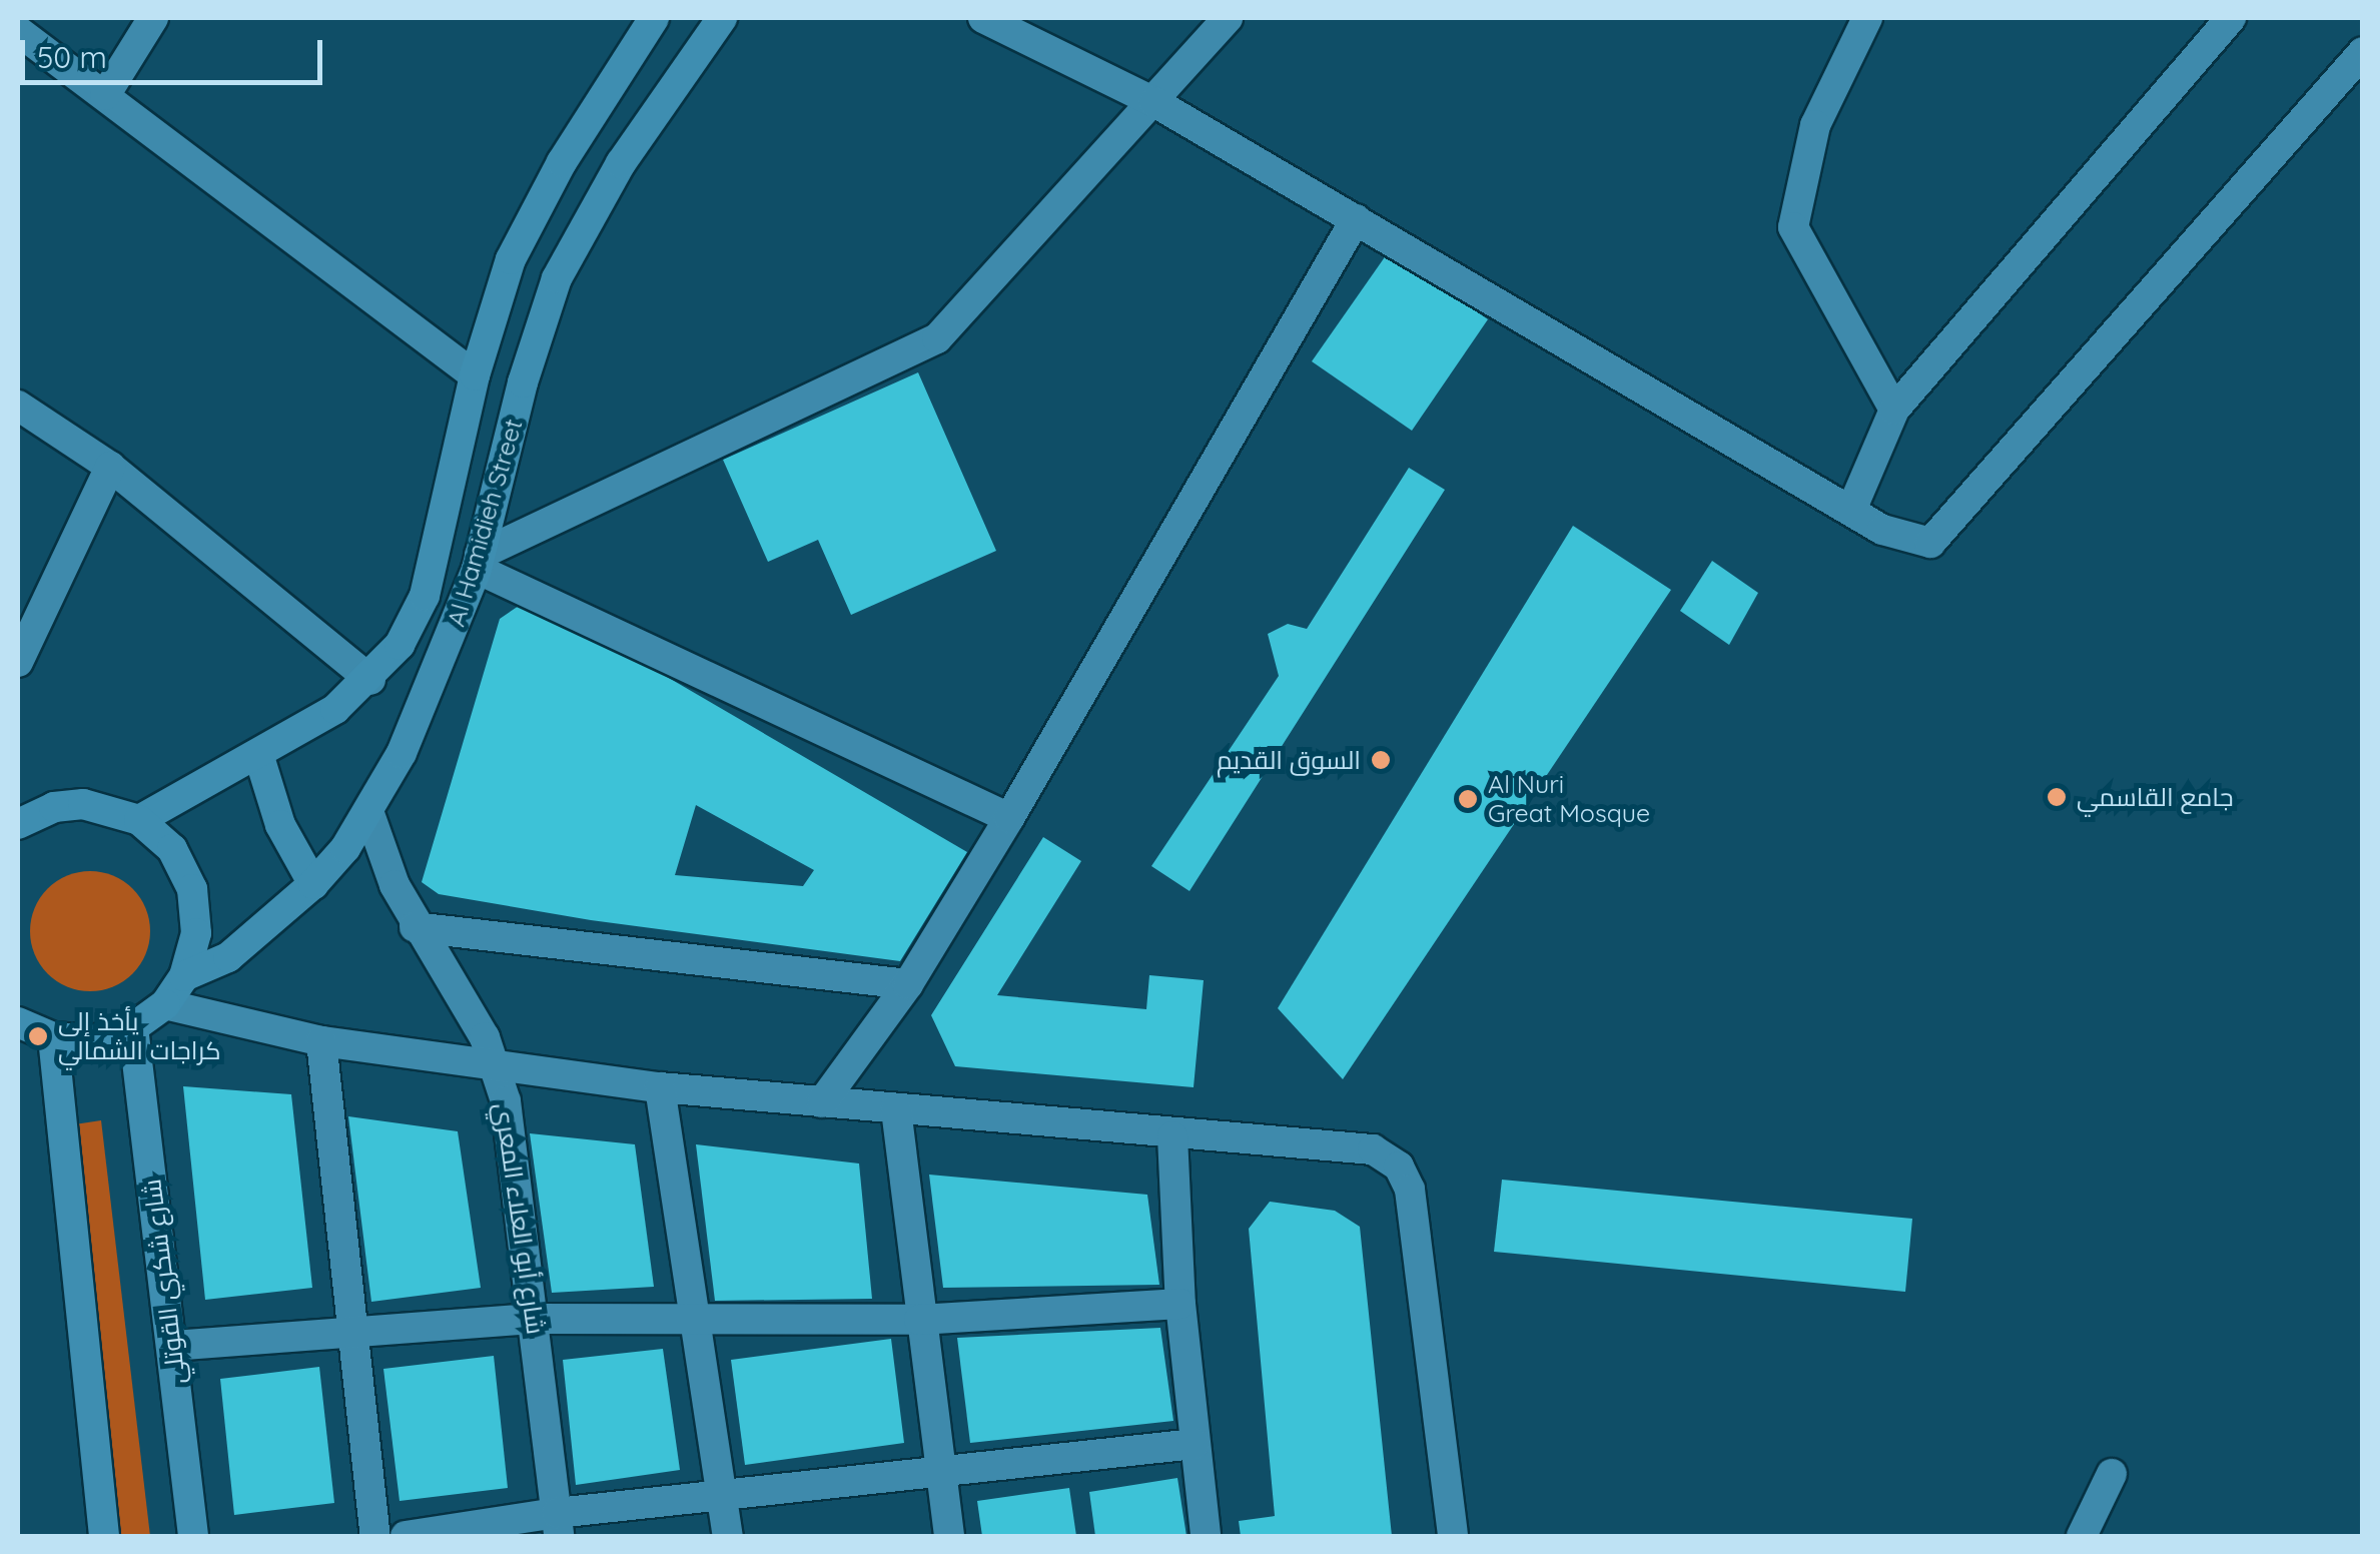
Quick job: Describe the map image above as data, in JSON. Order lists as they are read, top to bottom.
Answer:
{
  "streets": {
    "main road": ["Al Hamidieh Street", "شارع شكري القوتلي"],
    "street": ["شارع أبو العلاء المعري"]
  },
  "crossings": [
    ["Al Hamidieh Street", "شارع أبو العلاء المعري"]
  ],
  "places": [
    "السوق القديم",
    "جامع القاسمي",
    "Al Nuri Great Mosque",
    "يأخذ إلى كراجات الشمالي"
  ],
  "scale_bar": "50 m"
}
